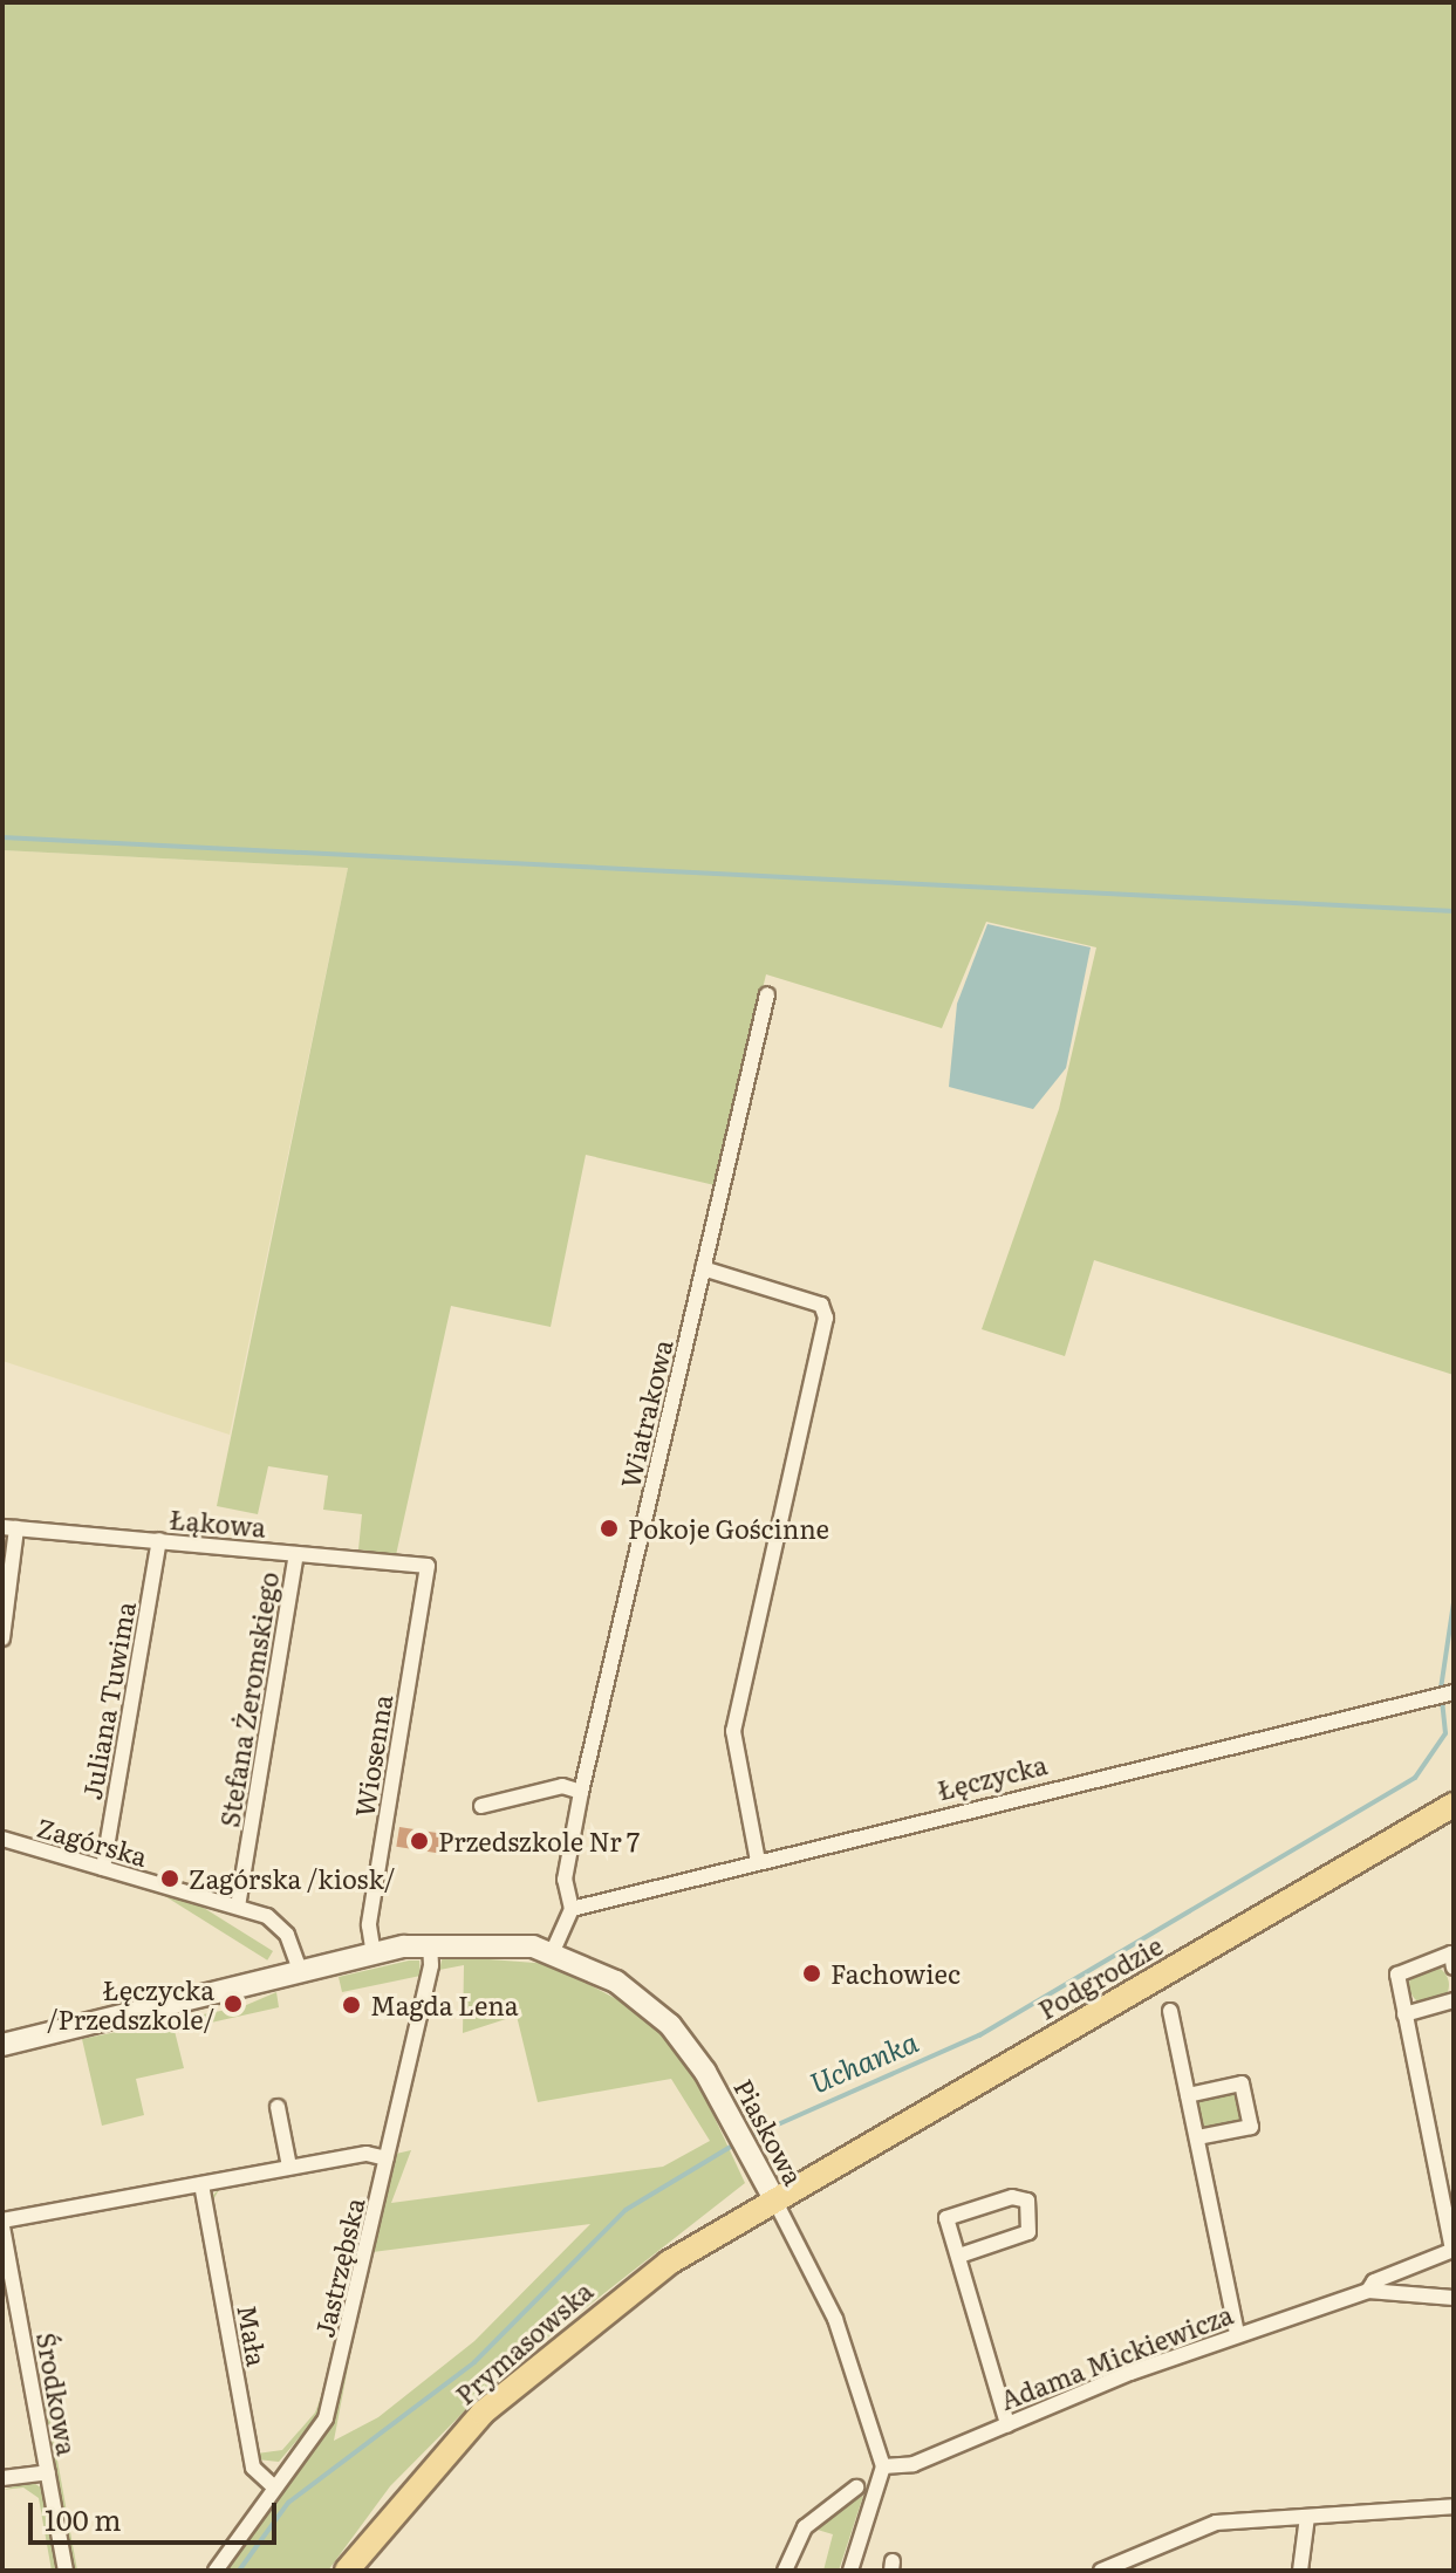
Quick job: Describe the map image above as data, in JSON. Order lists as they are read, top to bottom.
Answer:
{
  "streets": {
    "main road": ["Podgrodzie", "Piaskowa", "Prymasowska"],
    "street": [
      "Wiatrakowa",
      "Łąkowa",
      "Stefana Żeromskiego",
      "Juliana Tuwima",
      "Wiosenna",
      "Łęczycka",
      "Zagórska",
      "Jastrzębska",
      "Mała",
      "Adama Mickiewicza",
      "Środkowa"
    ]
  },
  "crossings": [
    ["Wiatrakowa", "Łęczycka"],
    ["Wiatrakowa", "Piaskowa"],
    ["Łąkowa", "Stefana Żeromskiego"],
    ["Łąkowa", "Juliana Tuwima"],
    ["Łąkowa", "Wiosenna"],
    ["Stefana Żeromskiego", "Zagórska"],
    ["Juliana Tuwima", "Zagórska"],
    ["Podgrodzie", "Piaskowa"],
    ["Podgrodzie", "Prymasowska"],
    ["Piaskowa", "Jastrzębska"],
    ["Piaskowa", "Prymasowska"],
    ["Piaskowa", "Adama Mickiewicza"],
    ["Jastrzębska", "Mała"]
  ],
  "water": ["Uchanka"],
  "places": [
    "Pokoje Gościnne",
    "Przedszkole Nr 7",
    "Zagórska /kiosk/",
    "Fachowiec",
    "Łęczycka /Przedszkole/",
    "Magda Lena"
  ],
  "scale_bar": "100 m"
}
